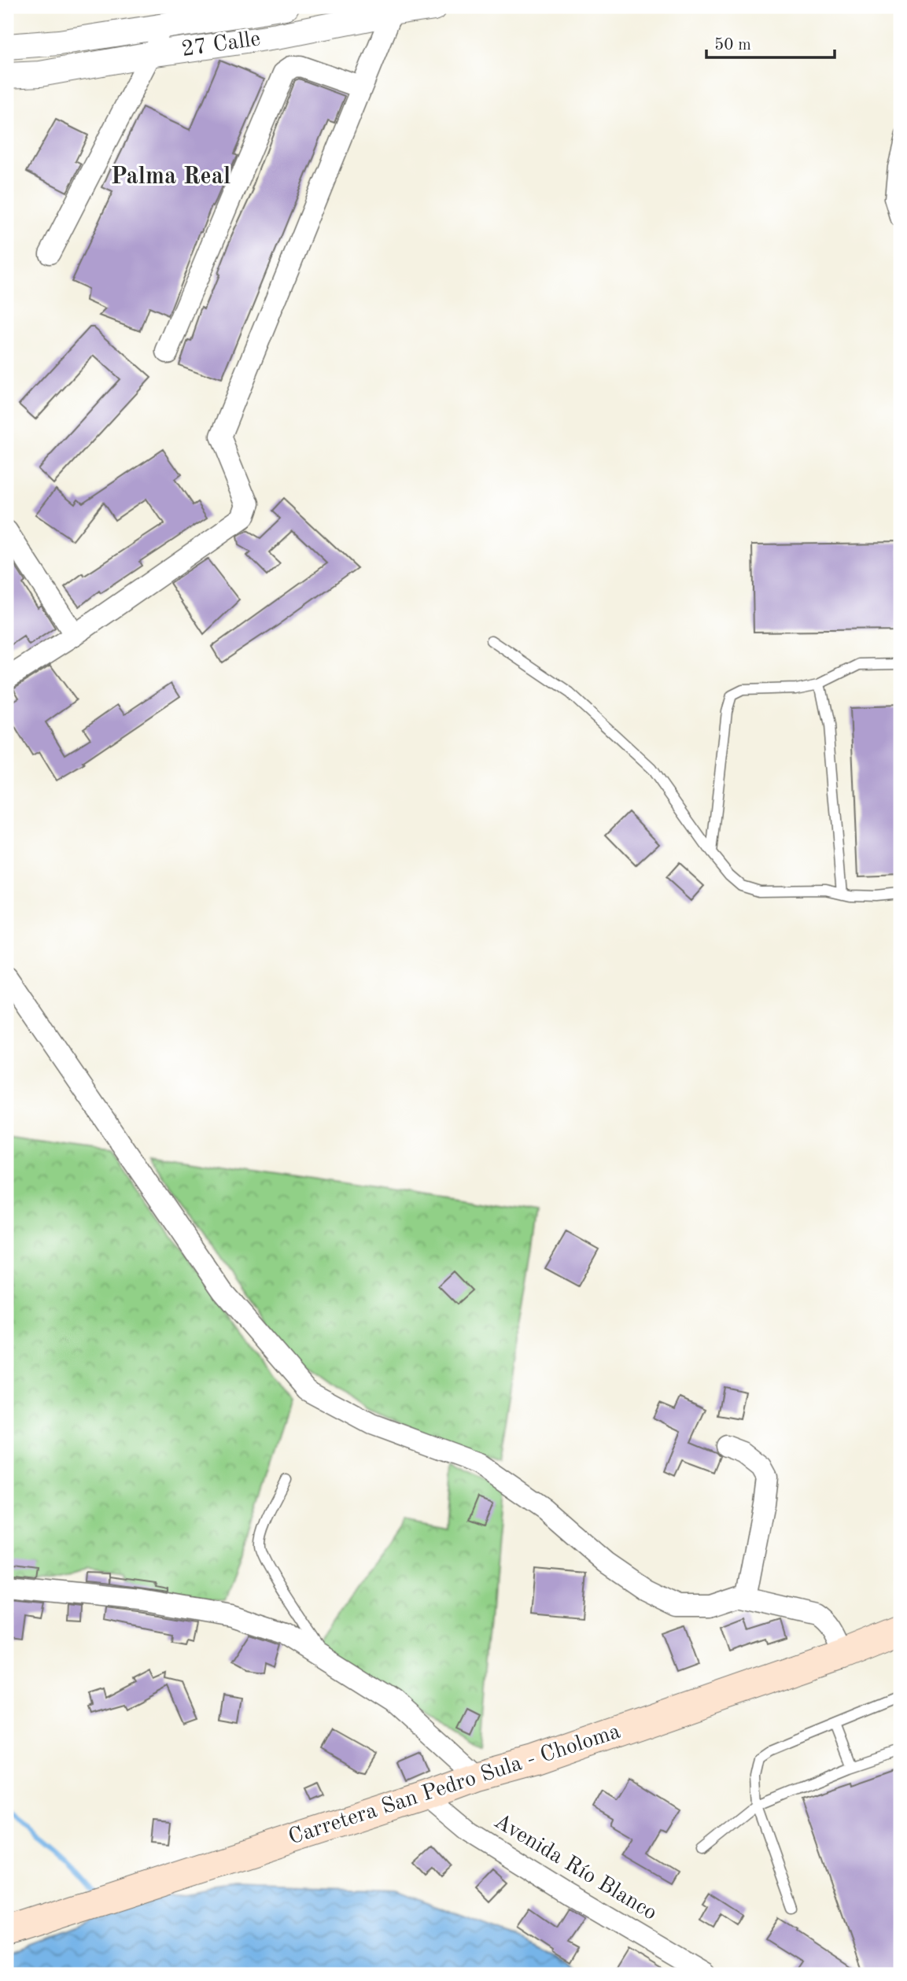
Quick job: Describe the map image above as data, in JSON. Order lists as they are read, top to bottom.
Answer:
{
  "streets": {
    "main road": ["Carretera San Pedro Sula - Choloma"],
    "street": ["27 Calle", "Avenida Río Blanco"]
  },
  "crossings": [
    ["Carretera San Pedro Sula - Choloma", "Avenida Río Blanco"]
  ],
  "districts": ["Palma Real"],
  "scale_bar": "50 m"
}
